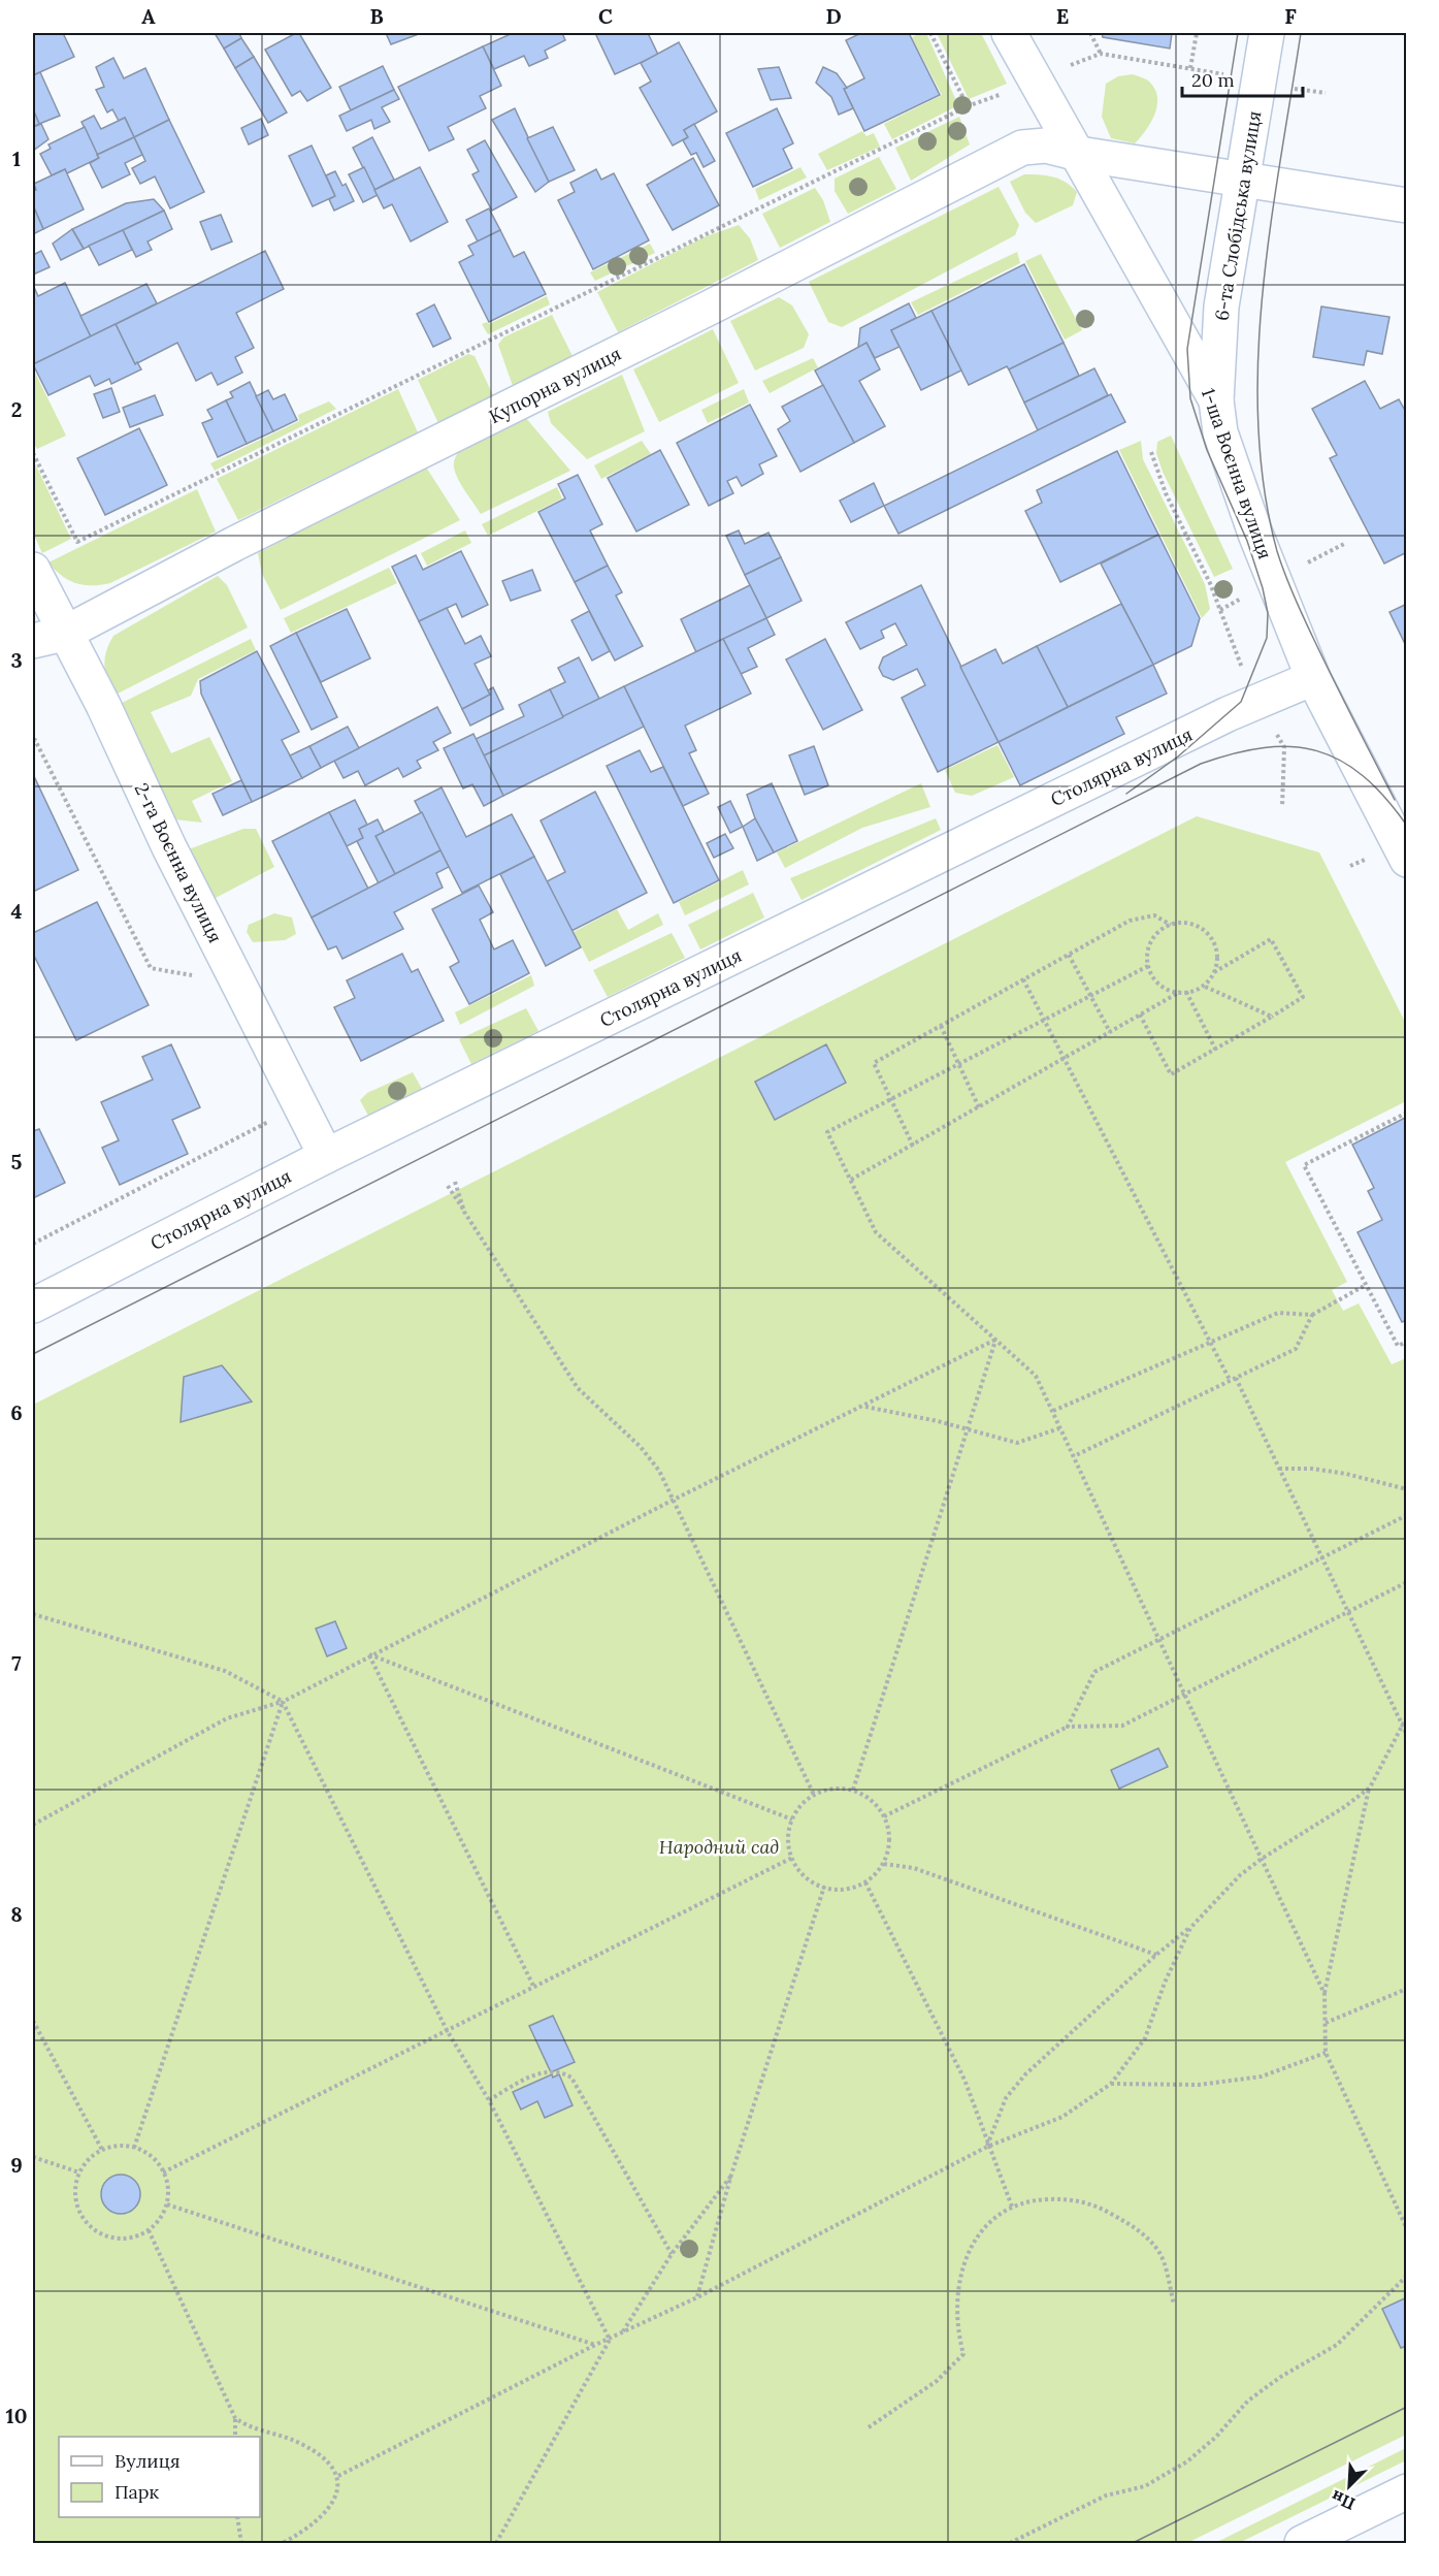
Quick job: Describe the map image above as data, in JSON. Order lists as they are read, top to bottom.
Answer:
{
  "streets": {
    "street": [
      "6-та Слобідська вулиця",
      "Купорна вулиця",
      "1-ша Воєнна вулиця",
      "Столярна вулиця",
      "2-га Воєнна вулиця"
    ]
  },
  "crossings": [
    ["6-та Слобідська вулиця", "Купорна вулиця"],
    ["6-та Слобідська вулиця", "1-ша Воєнна вулиця"],
    ["Купорна вулиця", "1-ша Воєнна вулиця"],
    ["Купорна вулиця", "2-га Воєнна вулиця"],
    ["1-ша Воєнна вулиця", "Столярна вулиця"],
    ["Столярна вулиця", "2-га Воєнна вулиця"]
  ],
  "parks": ["Народний сад"],
  "legend": ["Вулиця", "Парк"],
  "scale_bar": "20 m",
  "north": "bottom left",
  "grid": {
    "columns": [
      "A",
      "B",
      "C",
      "D",
      "E",
      "F"
    ],
    "rows": [
      "1",
      "2",
      "3",
      "4",
      "5",
      "6",
      "7",
      "8",
      "9",
      "10"
    ]
  }
}
